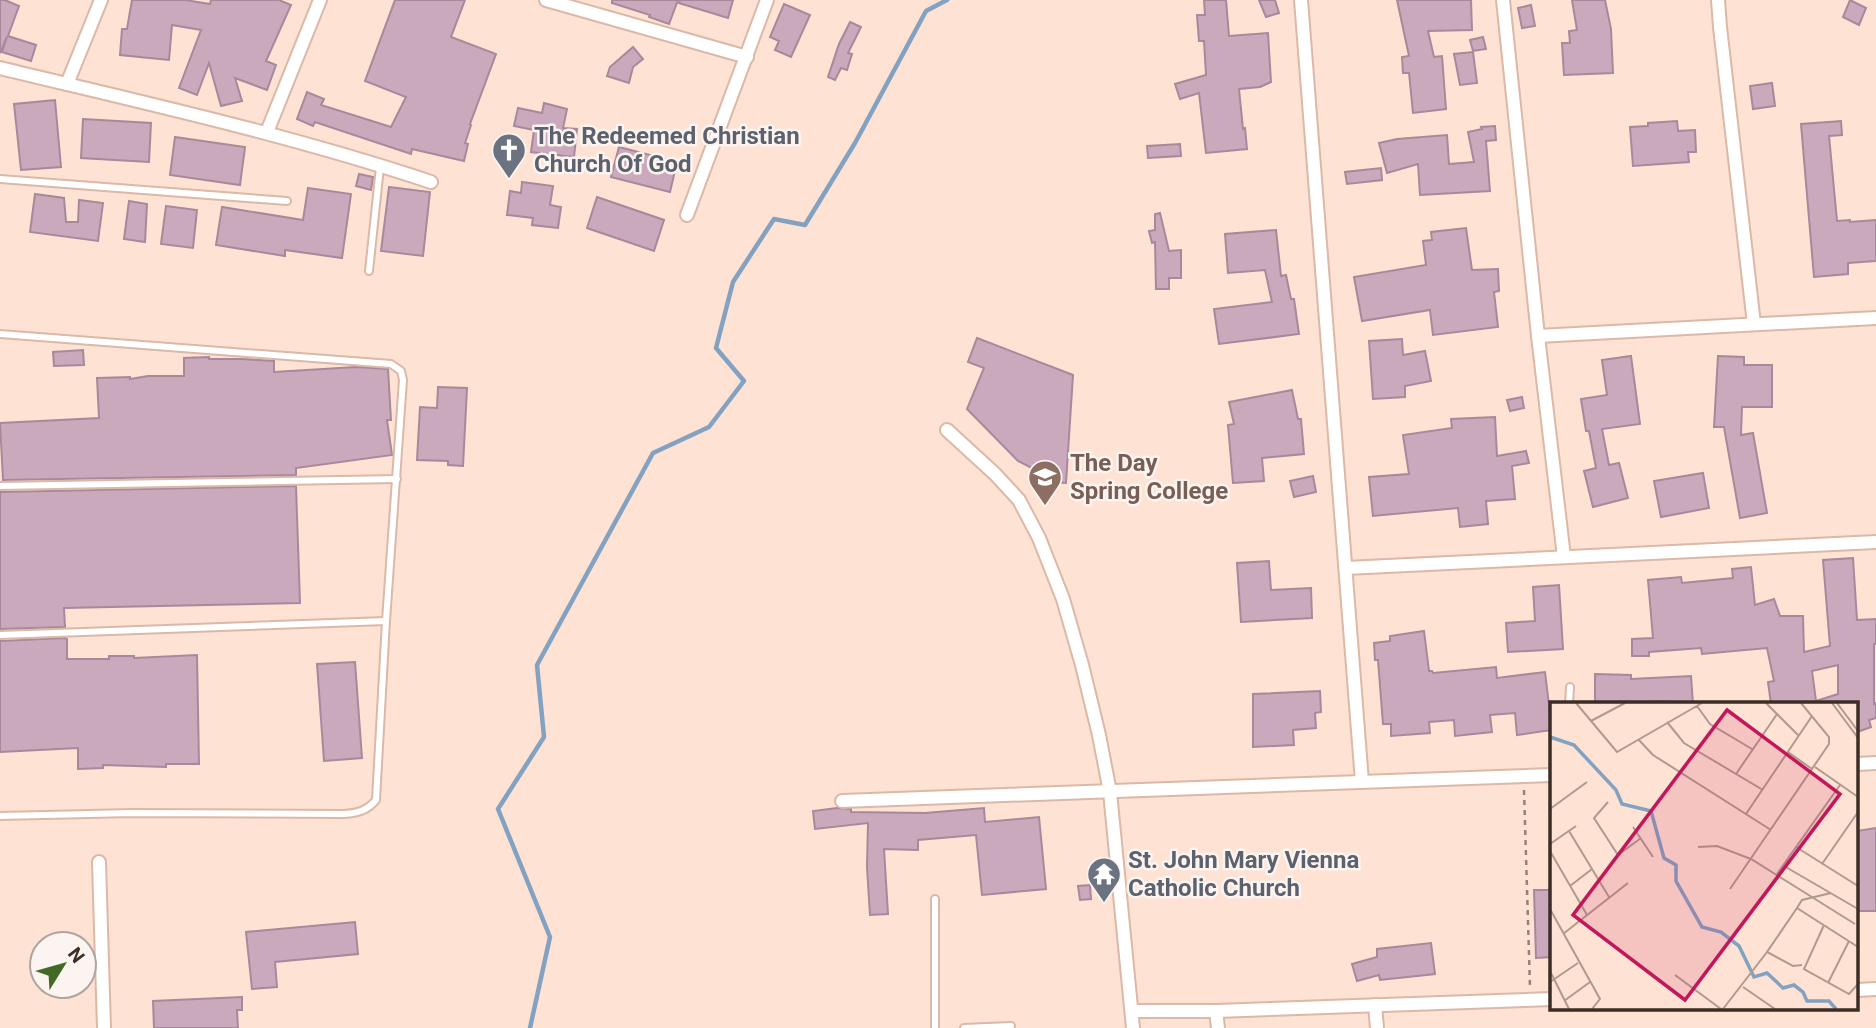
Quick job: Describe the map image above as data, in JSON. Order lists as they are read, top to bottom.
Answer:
{
  "places": {
    "church": ["The Redeemed Christian Church Of God"],
    "school or university": ["The Day Spring College"],
    "temple": ["St. John Mary Vienna Catholic Church"]
  },
  "north": "top right"
}
